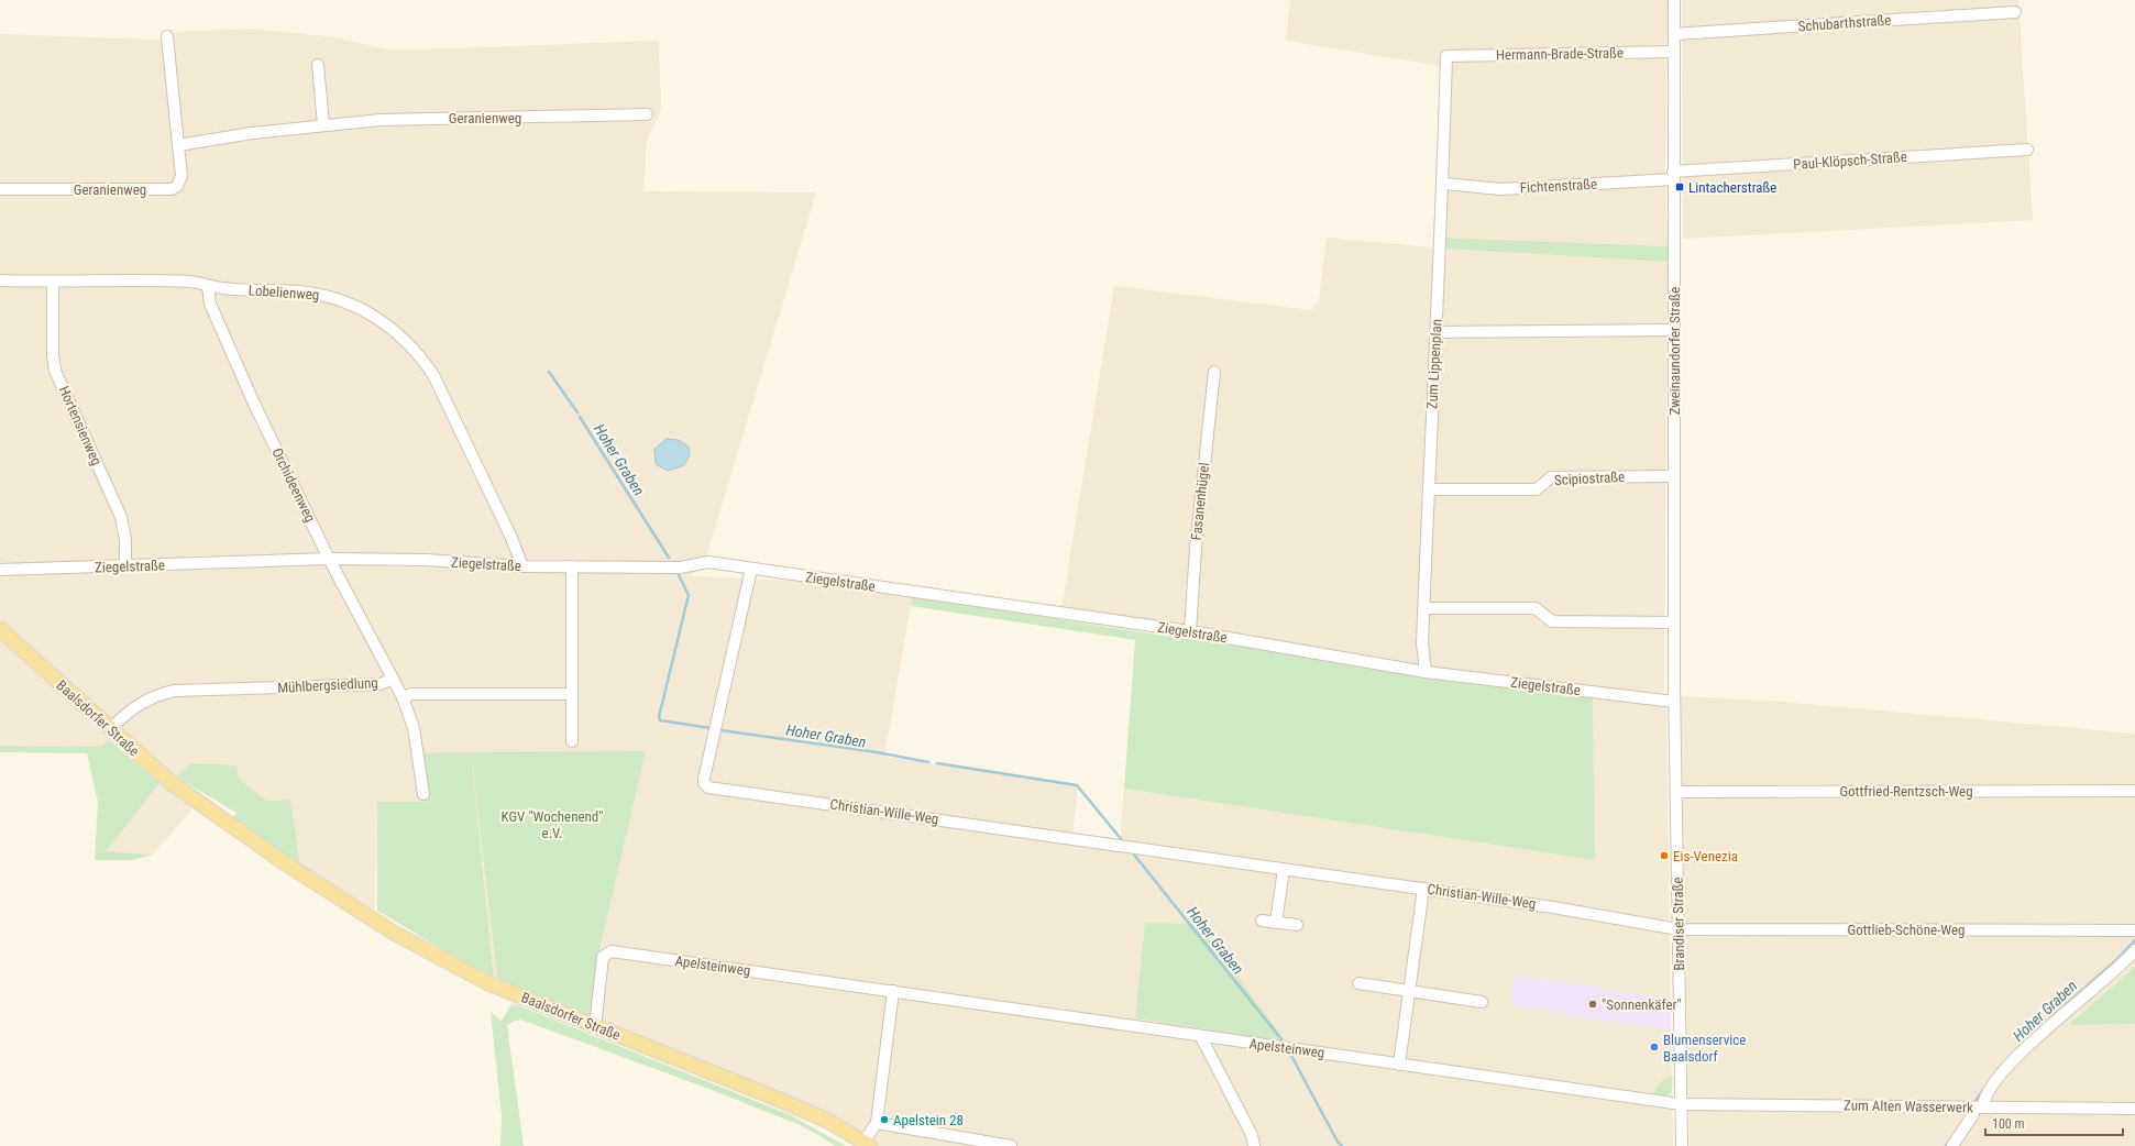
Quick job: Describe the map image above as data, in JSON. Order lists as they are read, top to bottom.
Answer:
{
  "streets": {
    "main road": ["Baalsdorfer Straße"],
    "street": [
      "Schubarthstraße",
      "Hermann-Brade-Straße",
      "Geranienweg",
      "Paul-Klöpsch-Straße",
      "Fichtenstraße",
      "Lobelienweg",
      "Zweinaundorfer Straße",
      "Zum Lippenplan",
      "Hortensienweg",
      "Scipiostraße",
      "Orchideenweg",
      "Fasanenhügel",
      "Ziegelstraße",
      "Mühlbergsiedlung",
      "Gottfried-Rentzsch-Weg",
      "Christian-Wille-Weg",
      "Brandiser Straße",
      "Gottlieb-Schöne-Weg",
      "Apelsteinweg",
      "Zum Alten Wasserwerk"
    ]
  },
  "crossings": [
    ["Schubarthstraße", "Zweinaundorfer Straße"],
    ["Hermann-Brade-Straße", "Zweinaundorfer Straße"],
    ["Hermann-Brade-Straße", "Zum Lippenplan"],
    ["Paul-Klöpsch-Straße", "Fichtenstraße"],
    ["Paul-Klöpsch-Straße", "Zweinaundorfer Straße"],
    ["Fichtenstraße", "Zweinaundorfer Straße"],
    ["Fichtenstraße", "Zum Lippenplan"],
    ["Lobelienweg", "Hortensienweg"],
    ["Lobelienweg", "Orchideenweg"],
    ["Lobelienweg", "Ziegelstraße"],
    ["Zweinaundorfer Straße", "Scipiostraße"],
    ["Zweinaundorfer Straße", "Ziegelstraße"],
    ["Zweinaundorfer Straße", "Brandiser Straße"],
    ["Zum Lippenplan", "Scipiostraße"],
    ["Zum Lippenplan", "Ziegelstraße"],
    ["Hortensienweg", "Ziegelstraße"],
    ["Orchideenweg", "Ziegelstraße"],
    ["Orchideenweg", "Mühlbergsiedlung"],
    ["Fasanenhügel", "Ziegelstraße"],
    ["Ziegelstraße", "Christian-Wille-Weg"],
    ["Ziegelstraße", "Brandiser Straße"],
    ["Mühlbergsiedlung", "Baalsdorfer Straße"],
    ["Baalsdorfer Straße", "Apelsteinweg"],
    ["Gottfried-Rentzsch-Weg", "Brandiser Straße"],
    ["Christian-Wille-Weg", "Brandiser Straße"],
    ["Christian-Wille-Weg", "Gottlieb-Schöne-Weg"],
    ["Brandiser Straße", "Gottlieb-Schöne-Weg"],
    ["Brandiser Straße", "Apelsteinweg"],
    ["Brandiser Straße", "Zum Alten Wasserwerk"],
    ["Apelsteinweg", "Zum Alten Wasserwerk"]
  ],
  "water": ["Hoher Graben"],
  "parks": ["KGV \"Wochenend\" e.V."],
  "places": {
    "transit": ["Lintacherstraße"],
    "other": [
      "Eis-Venezia",
      "\"Sonnenkäfer\"",
      "Blumenservice Baalsdorf",
      "Apelstein 28"
    ]
  },
  "scale_bar": "100 m"
}
